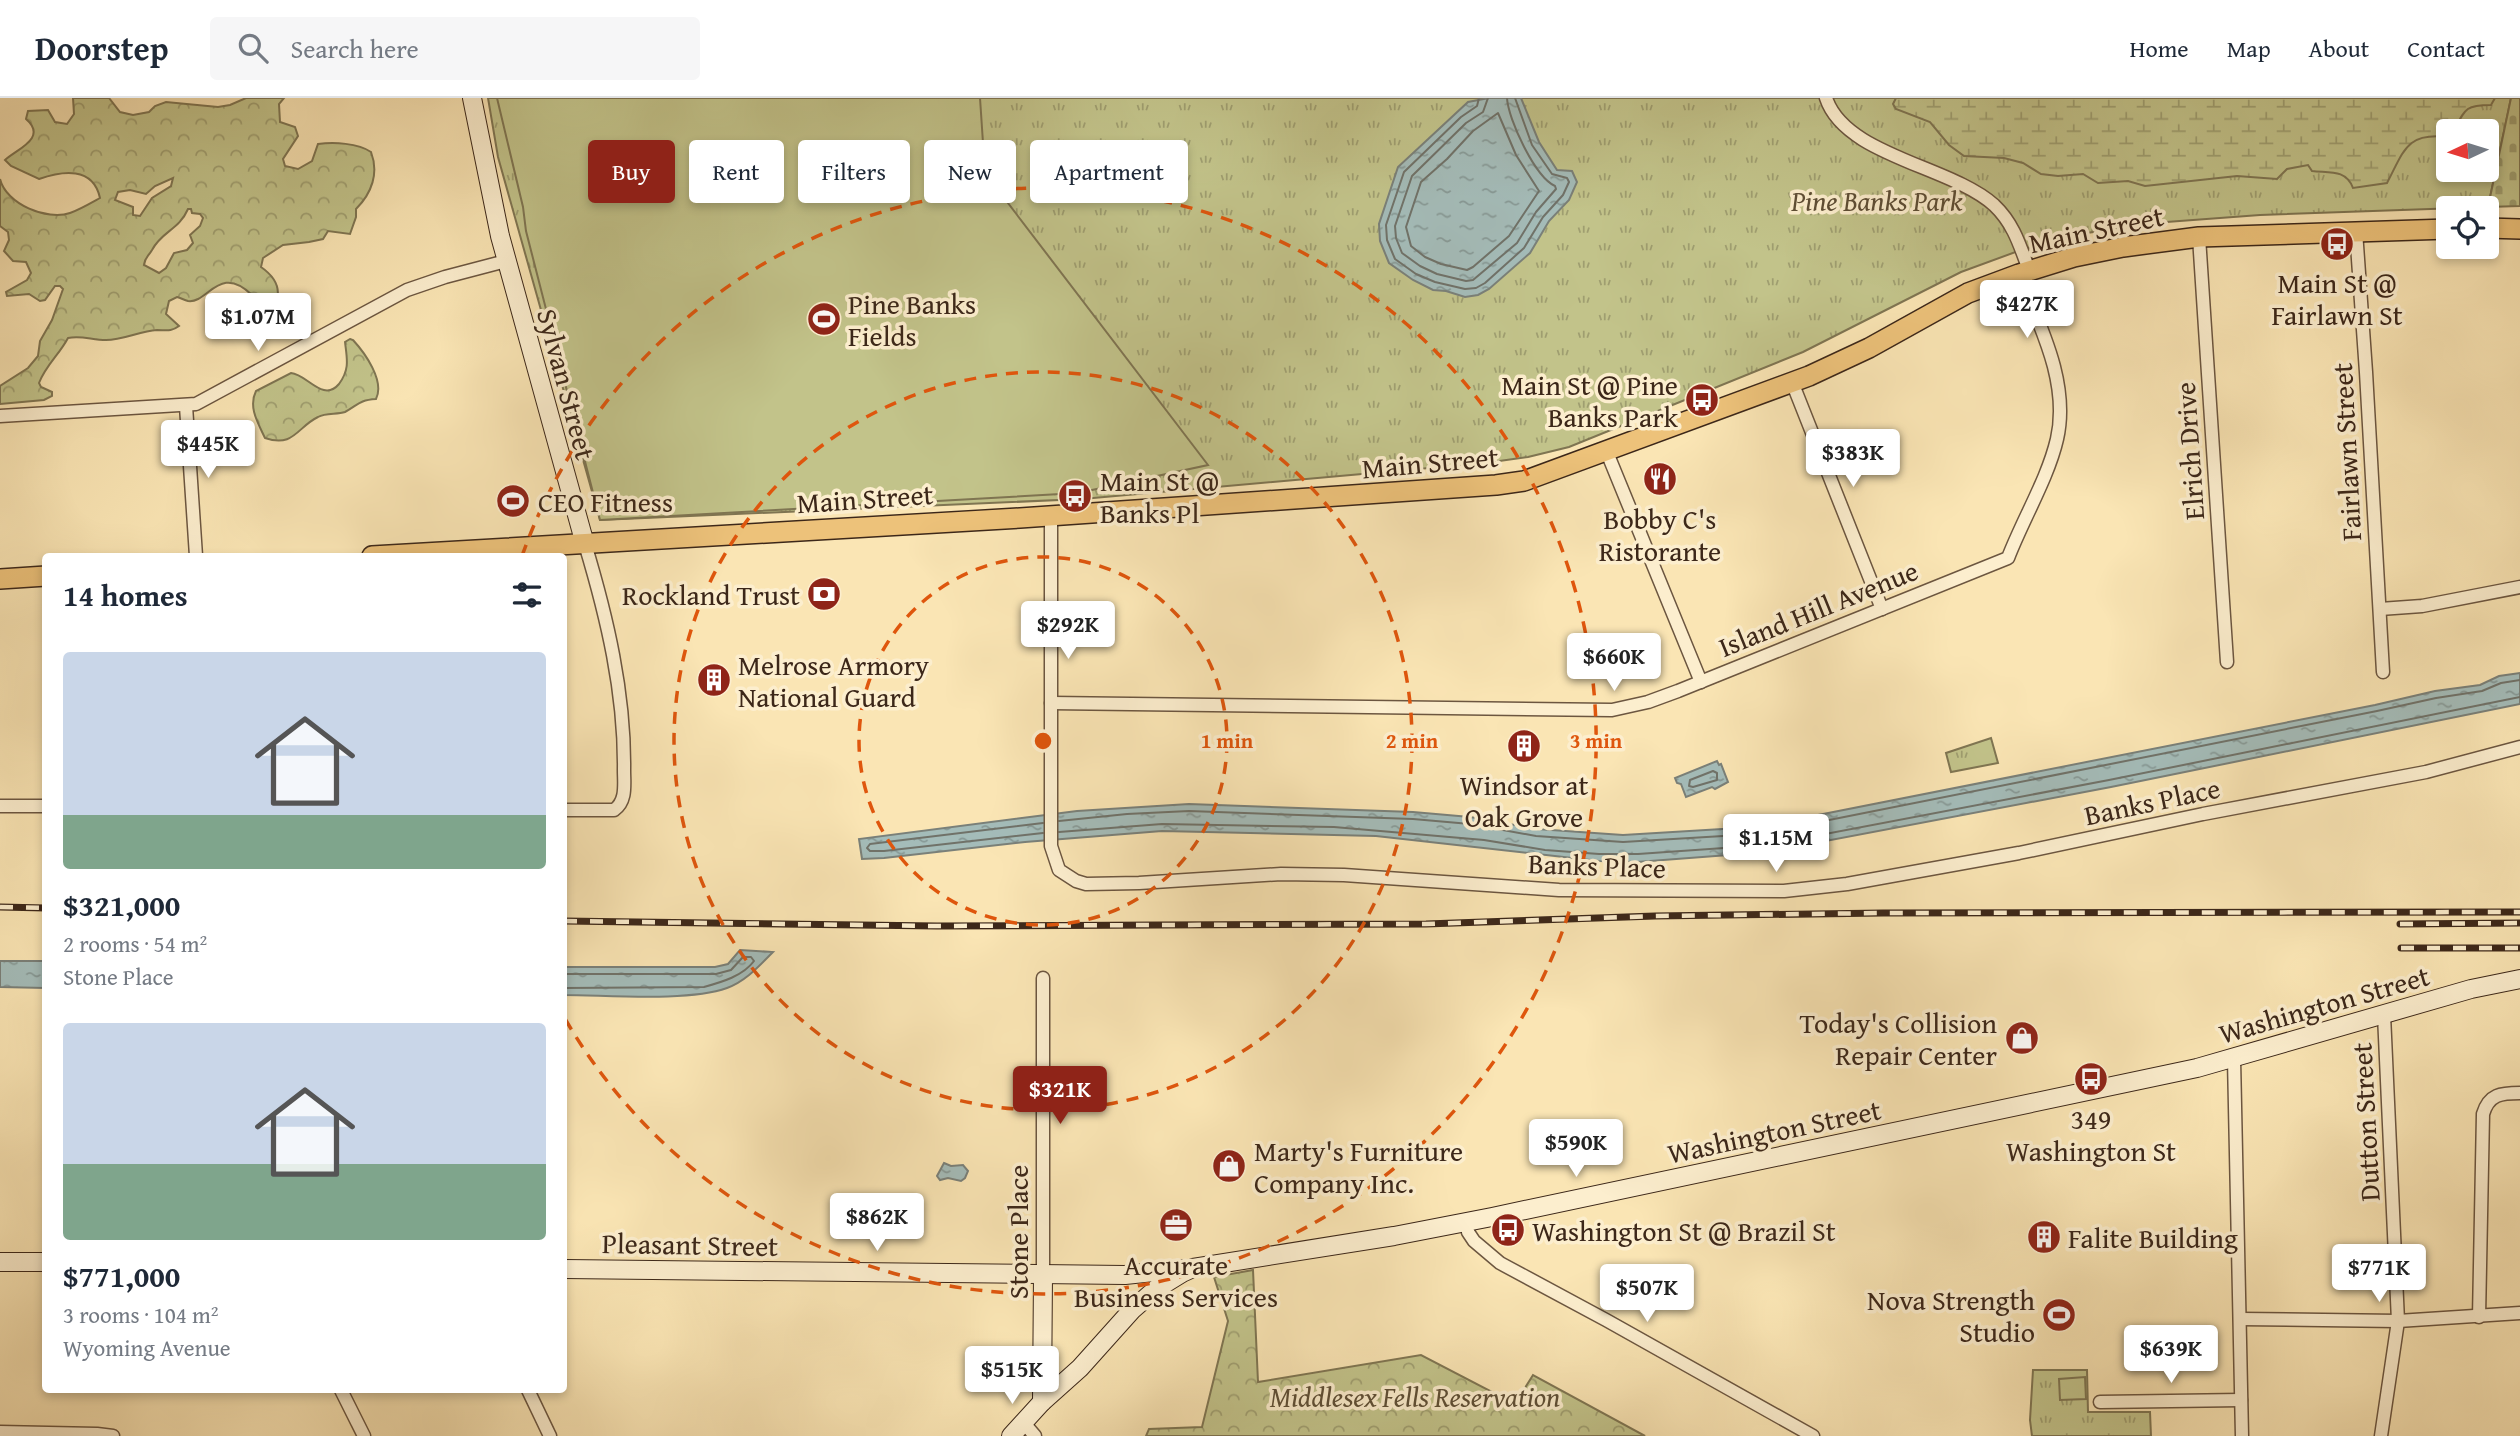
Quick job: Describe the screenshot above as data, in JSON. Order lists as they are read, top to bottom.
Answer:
{
  "streets": {
    "main road": [
      "Main Street",
      "Sylvan Street",
      "Washington Street",
      "Stone Place",
      "Pleasant Street"
    ],
    "street": [
      "Elrich Drive",
      "Fairlawn Street",
      "Island Hill Avenue",
      "Banks Place",
      "Dutton Street"
    ]
  },
  "crossings": [
    ["Main Street", "Sylvan Street"],
    ["Main Street", "Elrich Drive"],
    ["Main Street", "Fairlawn Street"],
    ["Main Street", "Island Hill Avenue"],
    ["Main Street", "Banks Place"],
    ["Island Hill Avenue", "Banks Place"],
    ["Washington Street", "Dutton Street"],
    ["Washington Street", "Stone Place"],
    ["Washington Street", "Pleasant Street"],
    ["Stone Place", "Pleasant Street"]
  ],
  "parks": ["Pine Banks Park", "Middlesex Fells Reservation"],
  "places": {
    "bus stop": [
      "Main St @ Fairlawn St",
      "Main St @ Pine Banks Park",
      "Main St @ Banks Pl",
      "349 Washington St",
      "Washington St @ Brazil St"
    ],
    "sports": ["Pine Banks Fields", "CEO Fitness", "Nova Strength Studio"],
    "restaurant": ["Bobby C's Ristorante"],
    "bank": ["Rockland Trust"],
    "building": ["Melrose Armory National Guard", "Windsor at Oak Grove", "Falite Building"],
    "shop": ["Today's Collision Repair Center", "Marty's Furniture Company Inc."],
    "office": ["Accurate Business Services"]
  },
  "north": "left",
  "page": {
    "header": "Doorstep",
    "search": "Search here",
    "nav": [
      "Home",
      "Map",
      "About",
      "Contact"
    ],
    "chip": [
      "Buy",
      "Rent",
      "Filters",
      "New",
      "Apartment"
    ],
    "price": [
      "$427K",
      "$1.07M",
      "$445K",
      "$383K",
      "$292K",
      "$660K",
      "$1.15M",
      "$321K",
      "$590K",
      "$862K",
      "$771K",
      "$507K",
      "$639K",
      "$515K"
    ],
    "heading": "14 homes",
    "list": [
      {
        "name": "$321,000",
        "note": "2 rooms · 54 m² · Stone Place"
      },
      {
        "name": "$771,000",
        "note": "3 rooms · 104 m² · Wyoming Avenue"
      }
    ]
  },
  "rings": ["1 min", "2 min", "3 min"]
}
